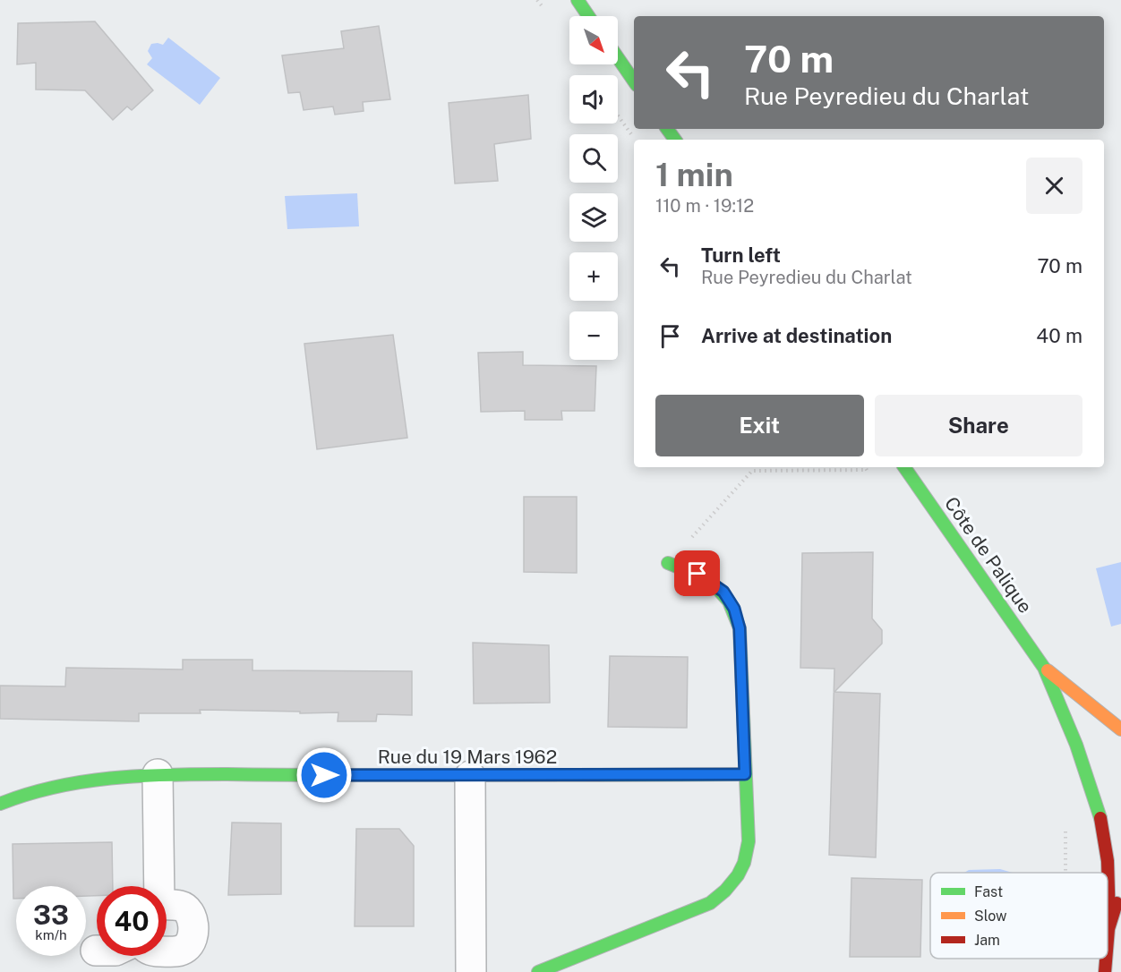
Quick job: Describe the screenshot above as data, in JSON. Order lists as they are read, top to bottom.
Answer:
{
  "streets": {
    "street": ["Côte de Palique", "Rue du 19 Mars 1962"]
  },
  "legend": ["Fast", "Slow", "Jam"],
  "north": "bottom right",
  "page": {
    "map_buttons": ["+", "−"],
    "turn": ["70 m", "Rue Peyredieu du Charlat"],
    "heading": ["1 min", "110 m · 19:12"],
    "list": [
      {
        "name": "Turn left",
        "note": "Rue Peyredieu du Charlat",
        "value": "70 m"
      },
      {
        "name": "Arrive at destination",
        "value": "40 m"
      }
    ],
    "buttons": ["Exit", "Share"],
    "speed": "33 km/h",
    "limit": "40"
  }
}
